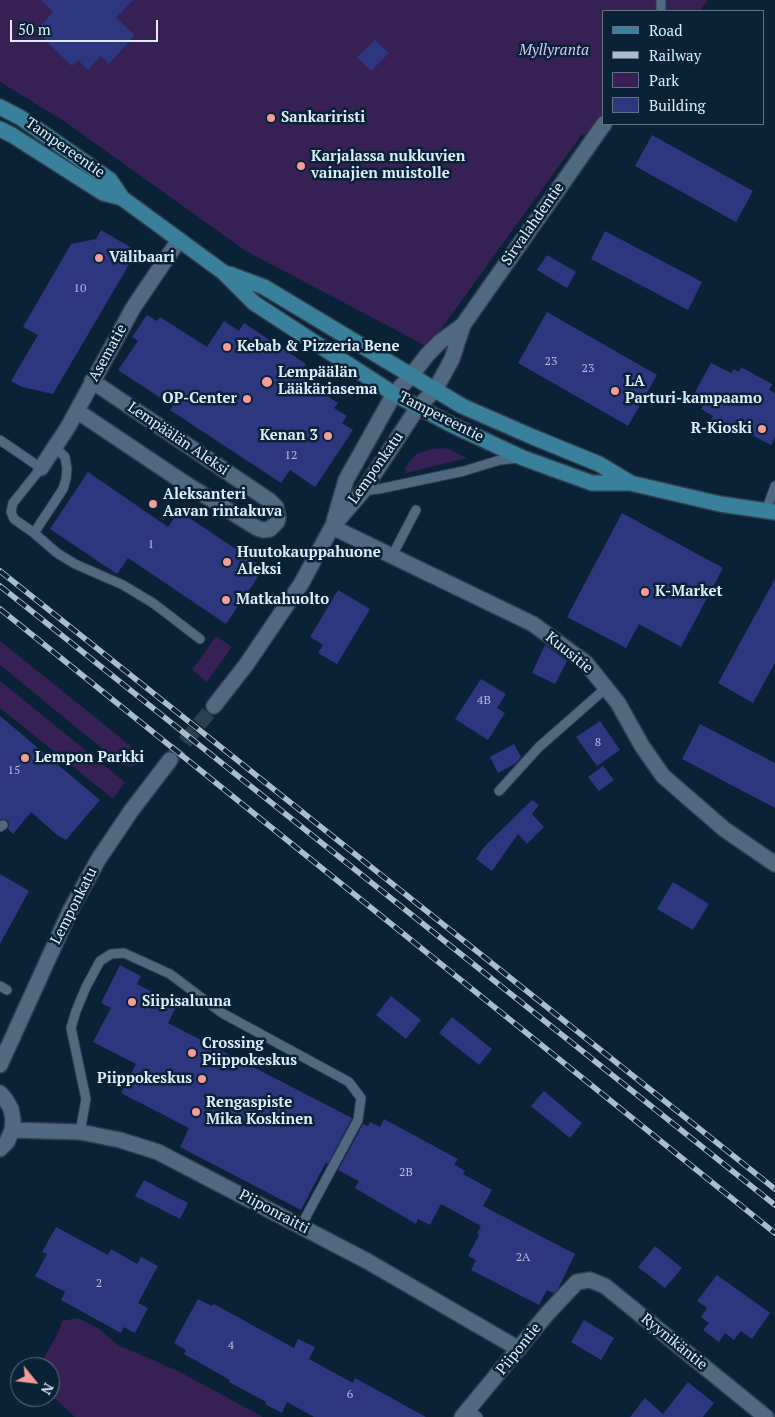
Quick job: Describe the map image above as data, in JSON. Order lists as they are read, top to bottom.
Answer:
{
  "streets": {
    "main road": ["Tampereentie"],
    "street": [
      "Sirvalahdentie",
      "Asematie",
      "Lempäälän Aleksi",
      "Lemponkatu",
      "Kuusitie",
      "Piiponraitti",
      "Ryynikäntie",
      "Piipontie"
    ]
  },
  "crossings": [
    ["Tampereentie", "Sirvalahdentie"],
    ["Tampereentie", "Asematie"],
    ["Tampereentie", "Lemponkatu"],
    ["Sirvalahdentie", "Lemponkatu"],
    ["Asematie", "Lempäälän Aleksi"],
    ["Lemponkatu", "Kuusitie"],
    ["Piiponraitti", "Piipontie"],
    ["Ryynikäntie", "Piipontie"]
  ],
  "parks": ["Myllyranta"],
  "places": [
    "Sankariristi",
    "Karjalassa nukkuvien vainajien muistolle",
    "Välibaari",
    "Kebab & Pizzeria Bene",
    "Lempäälän Lääkäriasema",
    "LA Parturi-kampaamo",
    "OP-Center",
    "R-Kioski",
    "Kenan 3",
    "Aleksanteri Aavan rintakuva",
    "Huutokauppahuone Aleksi",
    "K-Market",
    "Matkahuolto",
    "Lempon Parkki",
    "Siipisaluuna",
    "Crossing Piippokeskus",
    "Piippokeskus",
    "Rengaspiste Mika Koskinen"
  ],
  "house_numbers": [
    "10",
    "23",
    "23",
    "12",
    "1",
    "4B",
    "8",
    "15",
    "2B",
    "2A",
    "2",
    "4",
    "6"
  ],
  "legend": [
    "Road",
    "Railway",
    "Park",
    "Building"
  ],
  "scale_bar": "50 m",
  "north": "bottom right"
}
